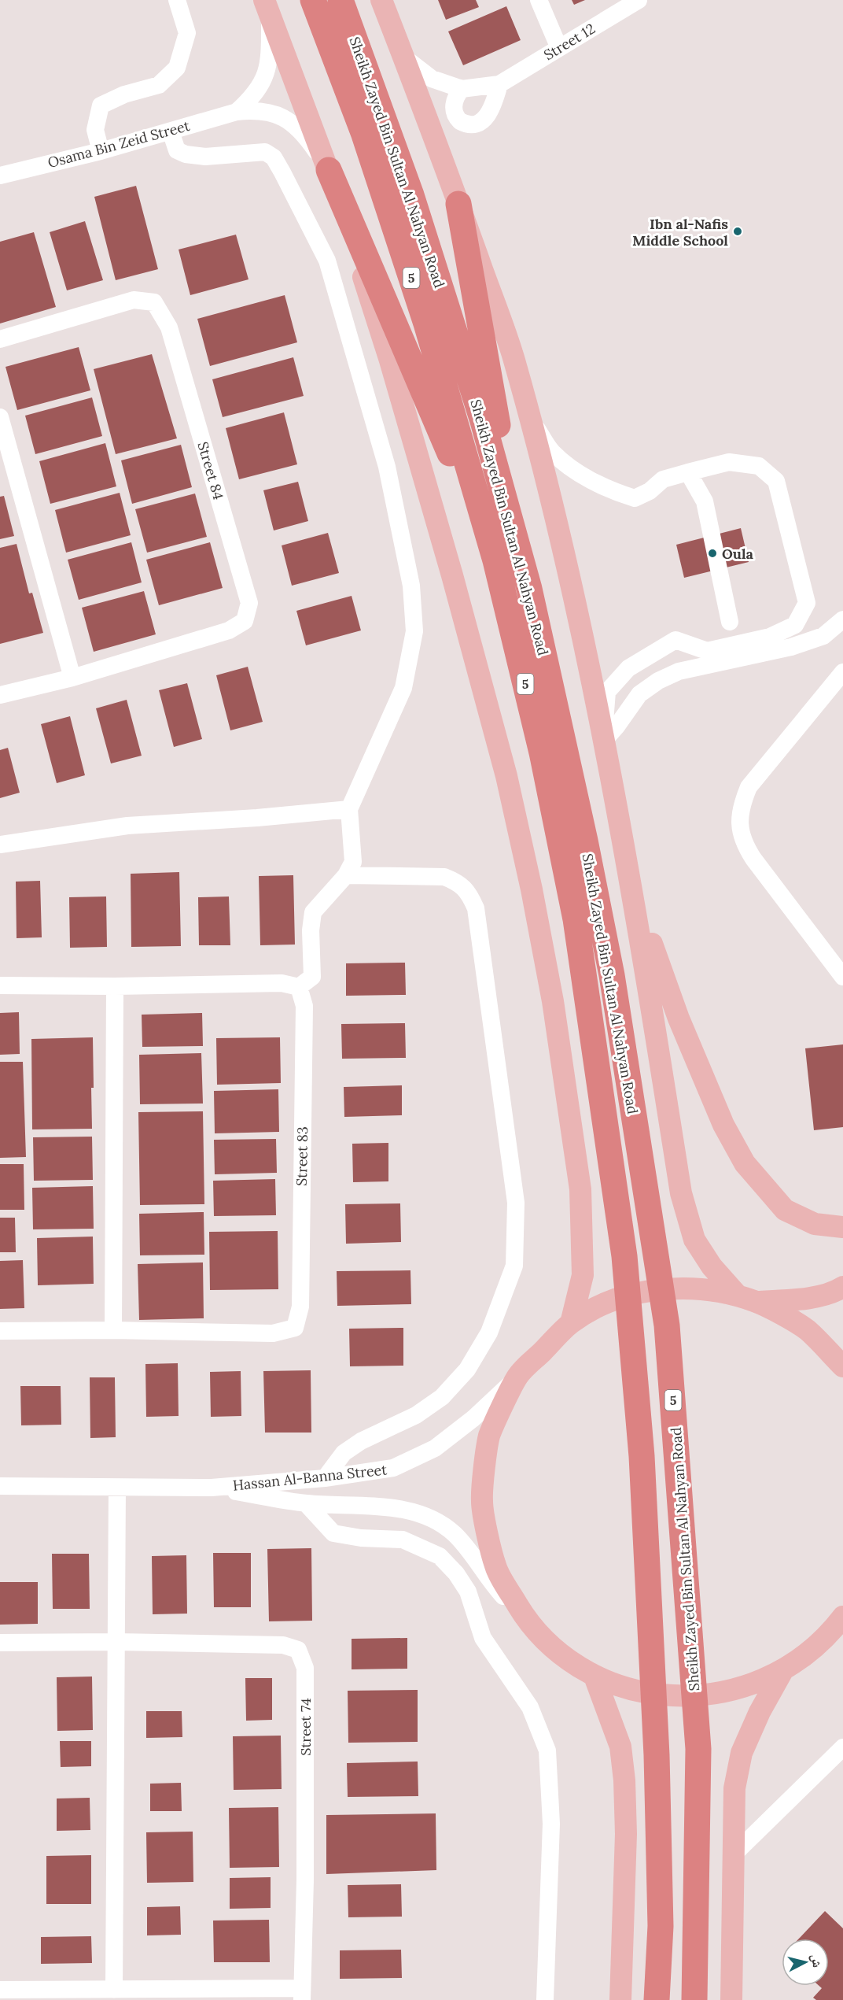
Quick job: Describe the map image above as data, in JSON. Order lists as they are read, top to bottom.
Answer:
{
  "streets": {
    "highway": ["Sheikh Zayed Bin Sultan Al Nahyan Road", "5"],
    "street": [
      "Street 12",
      "Osama Bin Zeid Street",
      "Street 84",
      "Street 83",
      "Hassan Al-Banna Street",
      "Street 74"
    ]
  },
  "places": ["Ibn al-Nafis Middle School", "Oula"],
  "north": "right"
}
